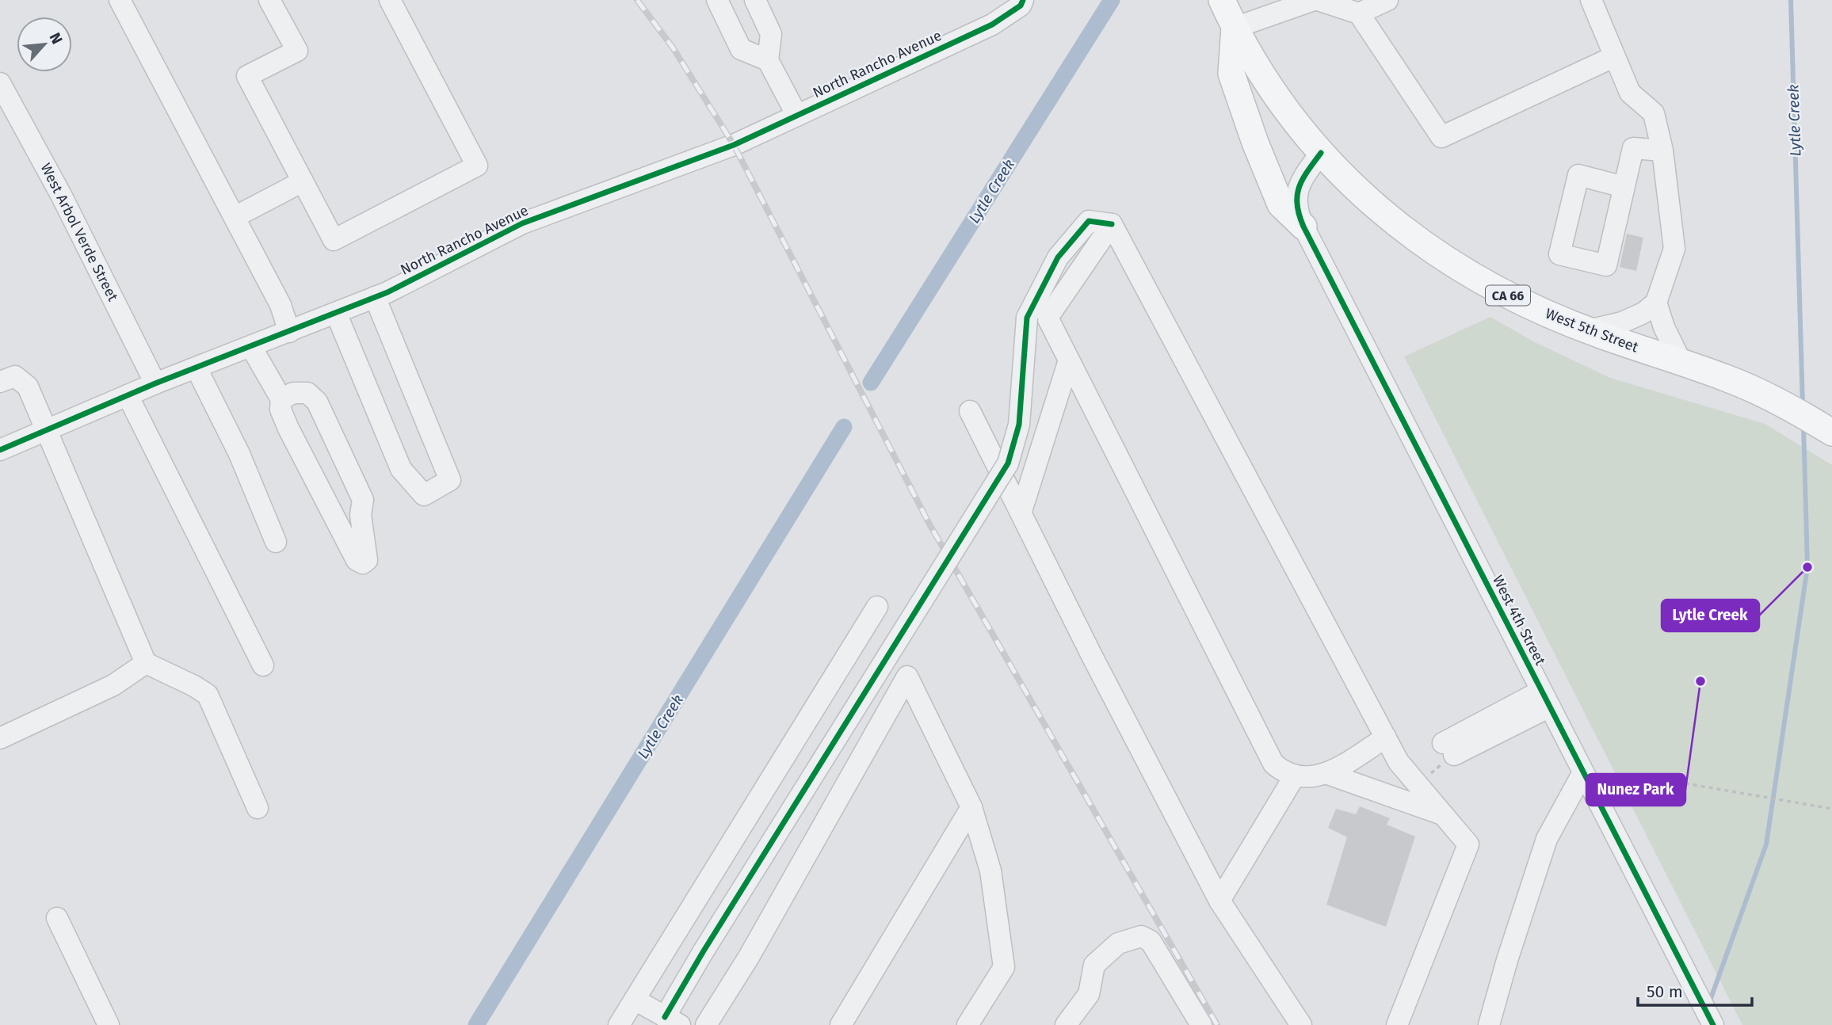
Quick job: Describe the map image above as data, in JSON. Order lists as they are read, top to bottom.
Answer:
{
  "streets": {
    "main road": ["CA 66", "West 5th Street"],
    "street": ["North Rancho Avenue", "West Arbol Verde Street", "West 4th Street"]
  },
  "crossings": [
    ["North Rancho Avenue", "West Arbol Verde Street"],
    ["CA 66", "West 5th Street"],
    ["CA 66", "West 4th Street"],
    ["West 5th Street", "West 4th Street"]
  ],
  "water": ["Lytle Creek"],
  "places": ["Lytle Creek", "Nunez Park"],
  "scale_bar": "50 m",
  "north": "top right"
}
